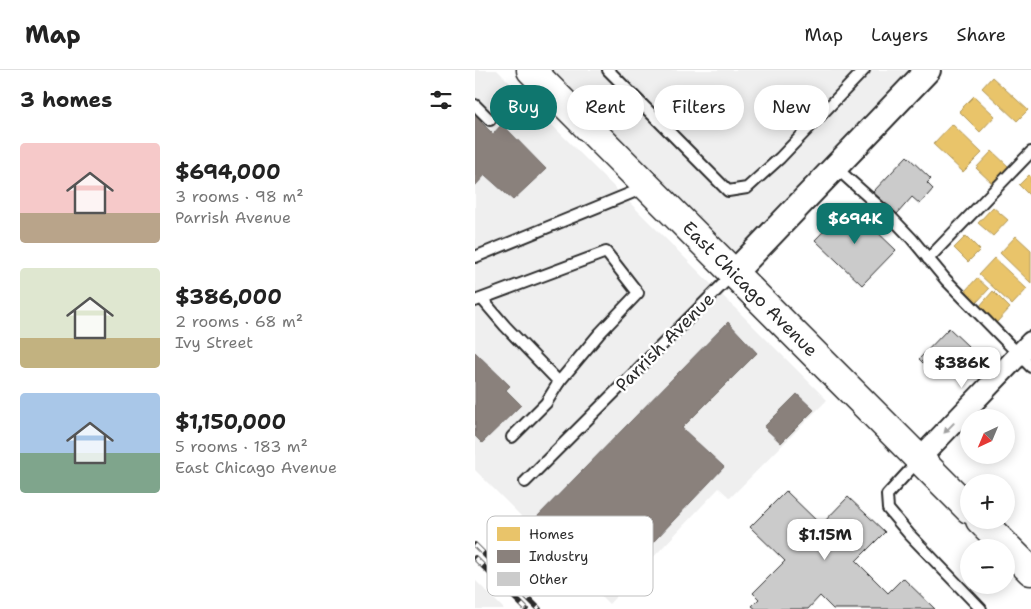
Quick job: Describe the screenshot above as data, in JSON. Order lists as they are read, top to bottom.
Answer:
{
  "streets": {
    "main road": ["East Chicago Avenue"],
    "street": ["Parrish Avenue"]
  },
  "crossings": [
    ["East Chicago Avenue", "Parrish Avenue"]
  ],
  "legend": ["Homes", "Industry", "Other"],
  "north": "bottom left",
  "page": {
    "header": "Map",
    "nav": ["Map", "Layers", "Share"],
    "heading": "3 homes",
    "chip": [
      "Buy",
      "Rent",
      "Filters",
      "New"
    ],
    "list": [
      {
        "name": "$694,000",
        "note": "3 rooms · 98 m² · Parrish Avenue"
      },
      {
        "name": "$386,000",
        "note": "2 rooms · 68 m² · Ivy Street"
      },
      {
        "name": "$1,150,000",
        "note": "5 rooms · 183 m² · East Chicago Avenue"
      }
    ],
    "price": ["$694K", "$386K", "$1.15M"],
    "map_buttons": ["+", "−"]
  }
}
